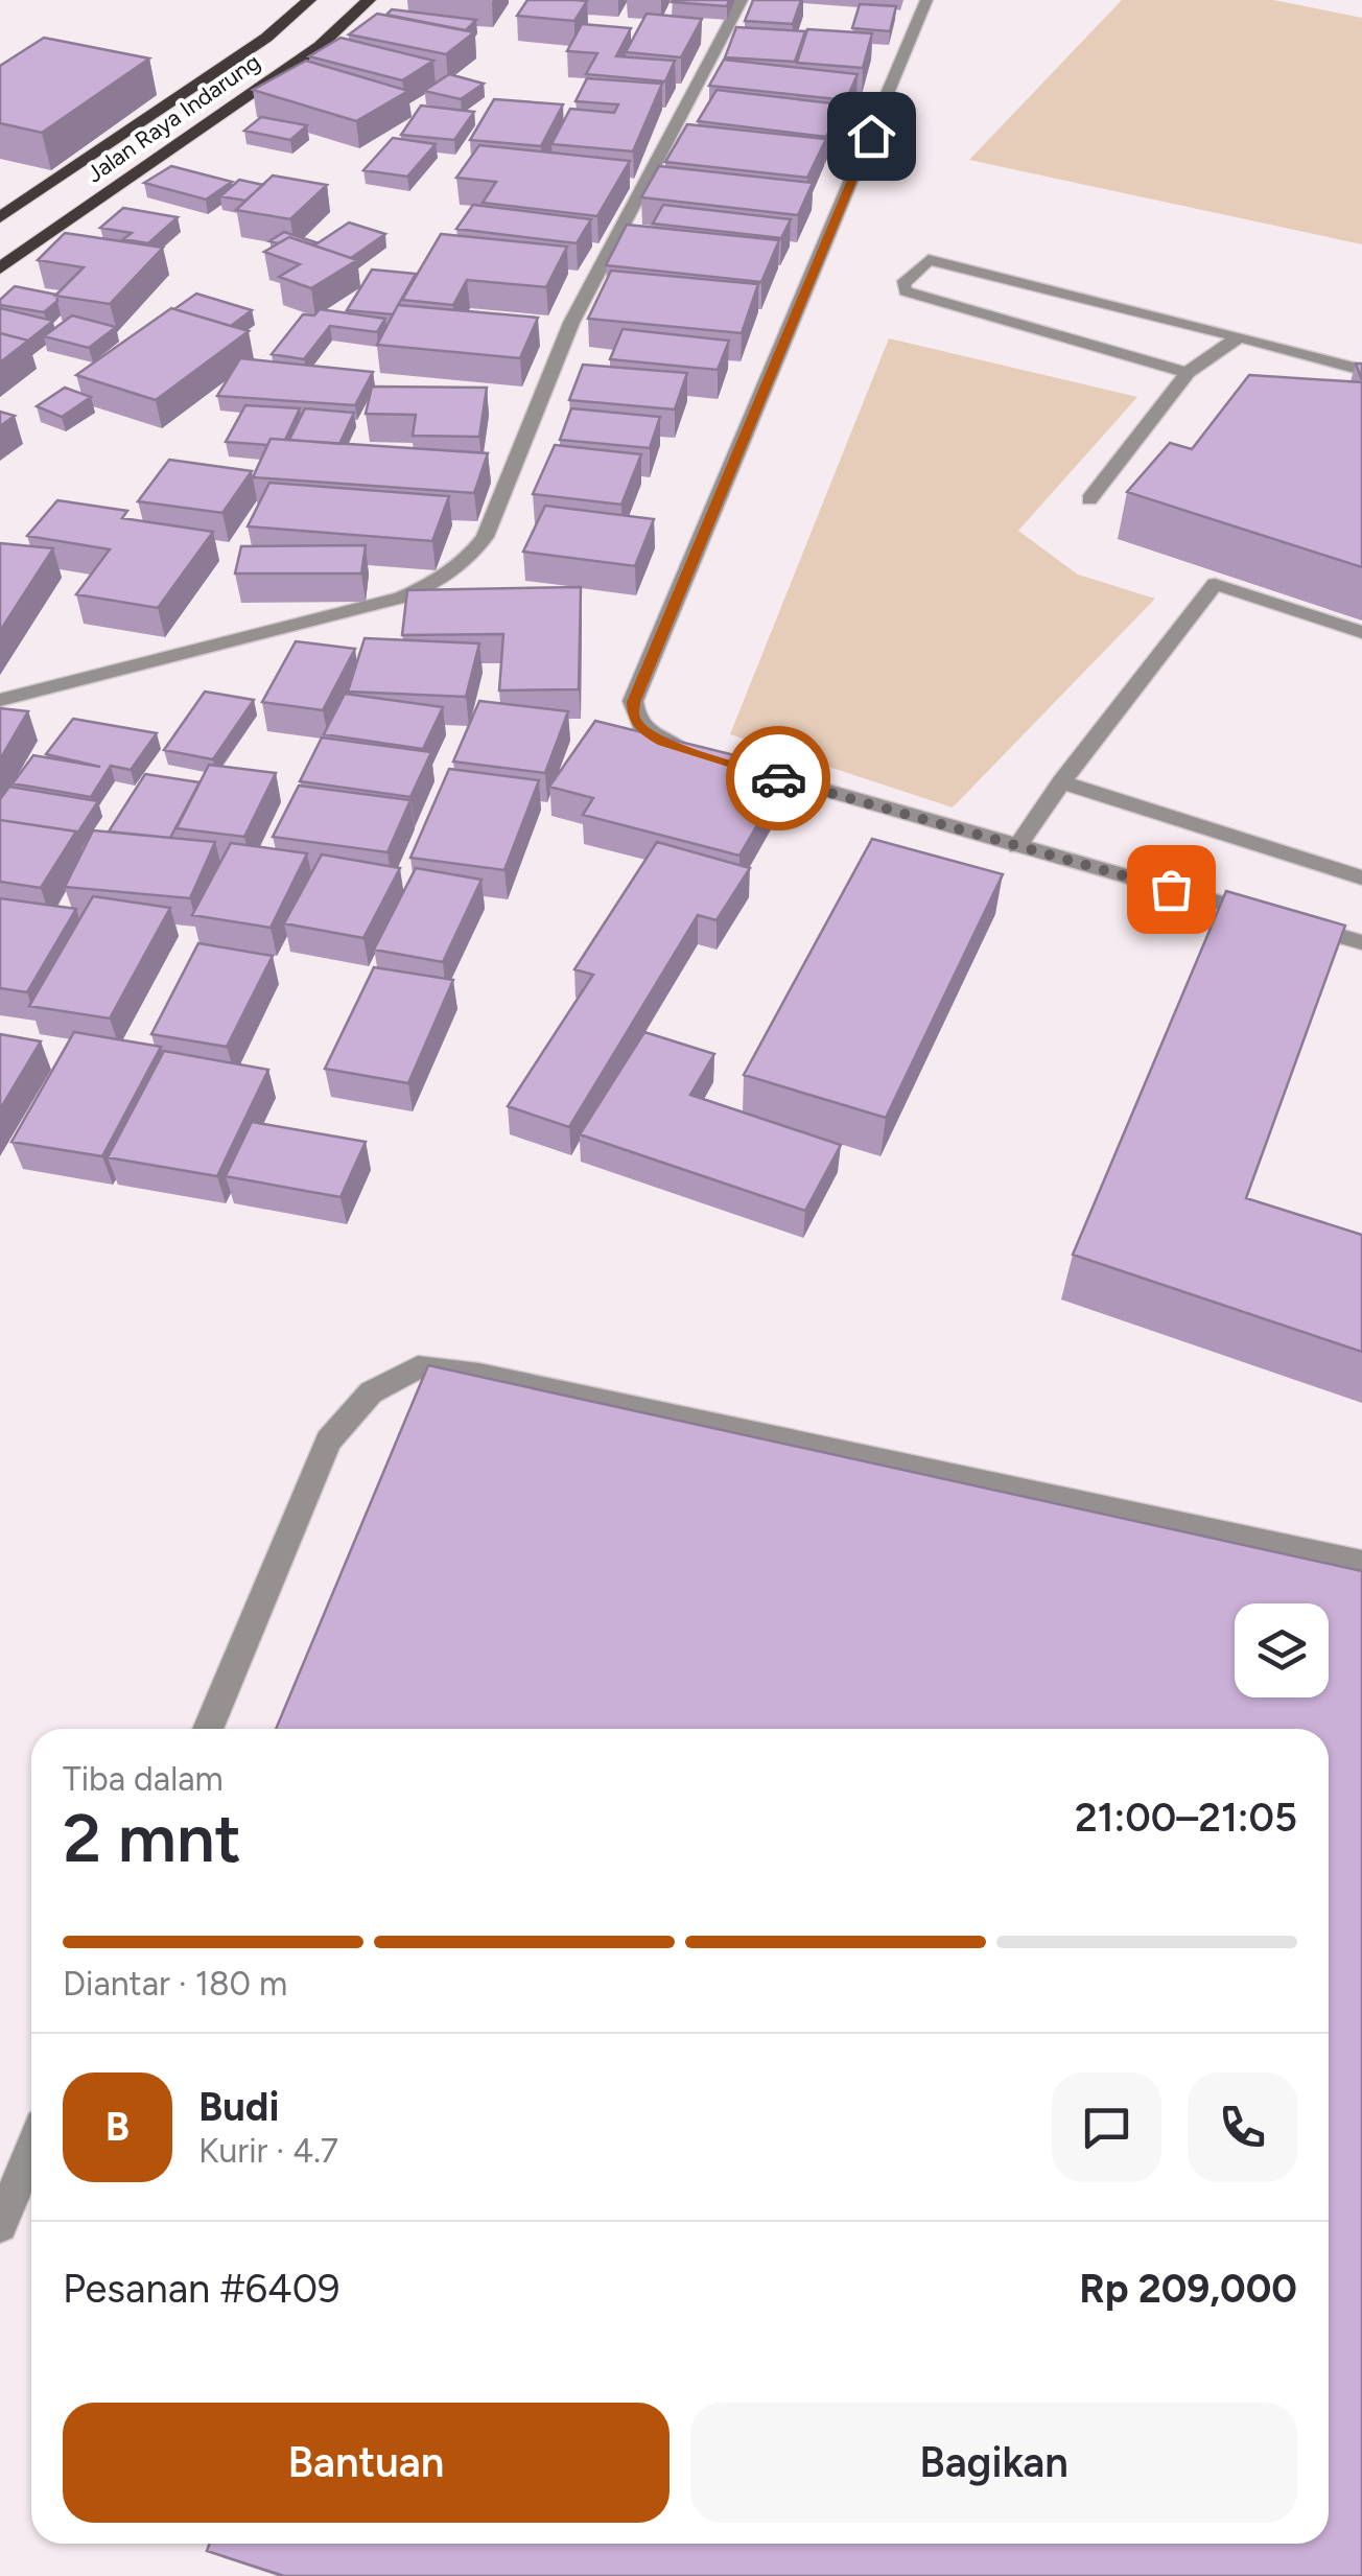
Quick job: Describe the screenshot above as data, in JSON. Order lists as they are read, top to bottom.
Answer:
{
  "streets": {
    "highway": ["Jalan Raya Indarung"]
  },
  "page": {
    "heading": ["2 mnt", "Tiba dalam", "21:00–21:05"],
    "panel": [
      "Budi",
      "Kurir · 4.7",
      "Pesanan #6409",
      "Rp 209,000"
    ],
    "bar": "Diantar · 180 m",
    "round": "B",
    "buttons": ["Bantuan", "Bagikan"]
  }
}
